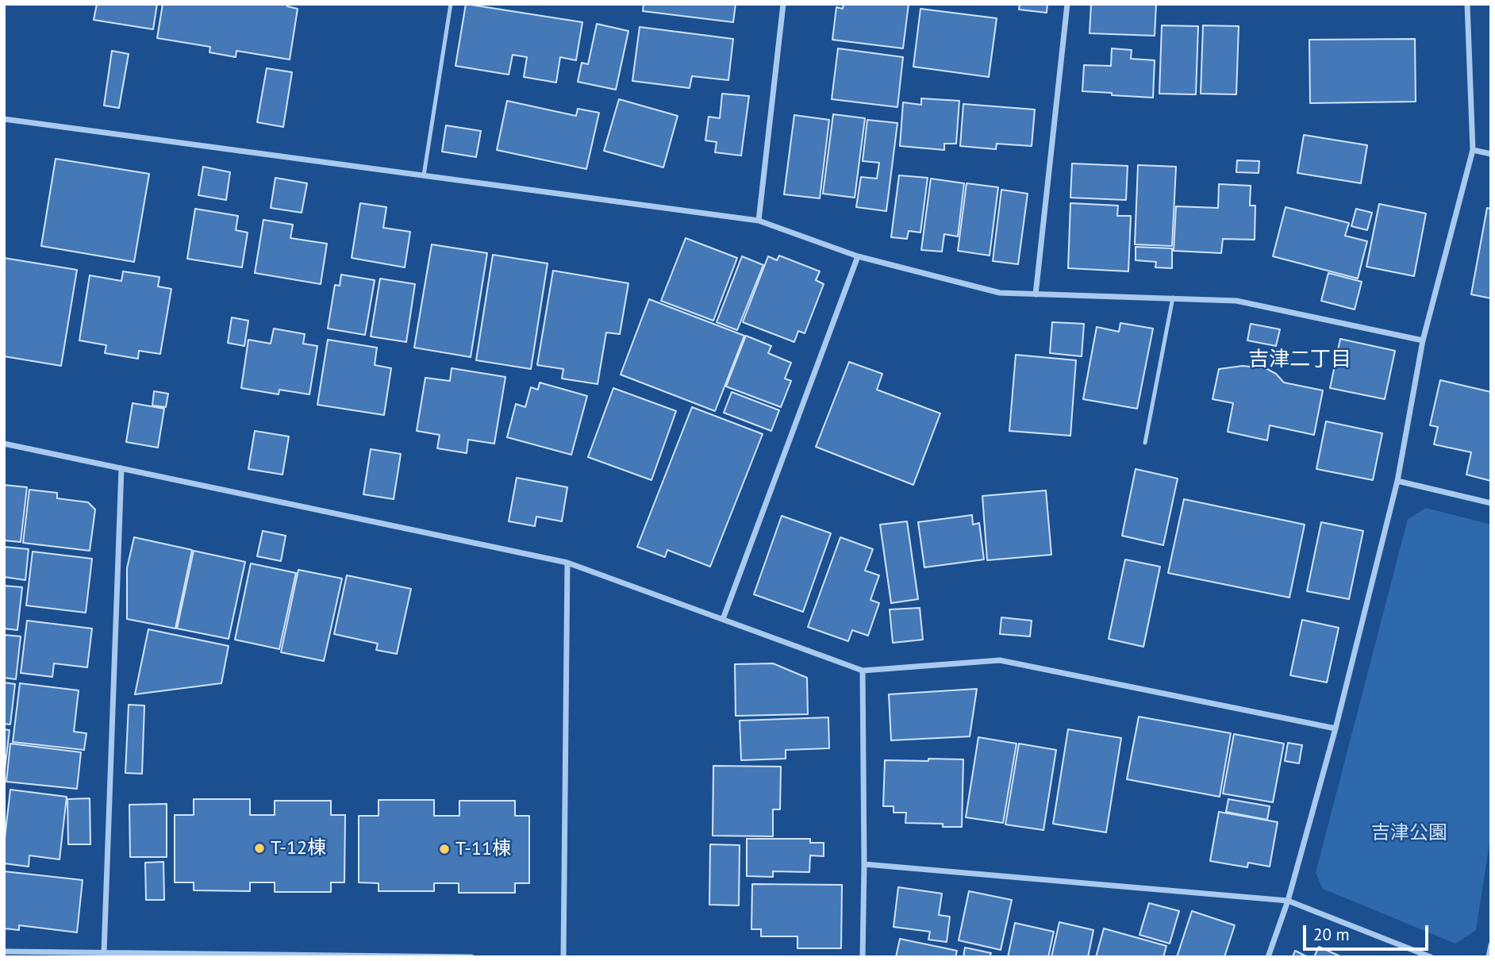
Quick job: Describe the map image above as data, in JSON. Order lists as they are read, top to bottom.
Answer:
{
  "districts": ["吉津二丁目"],
  "parks": ["吉津公園"],
  "places": ["T-12棟", "T-11棟"],
  "scale_bar": "20 m"
}
